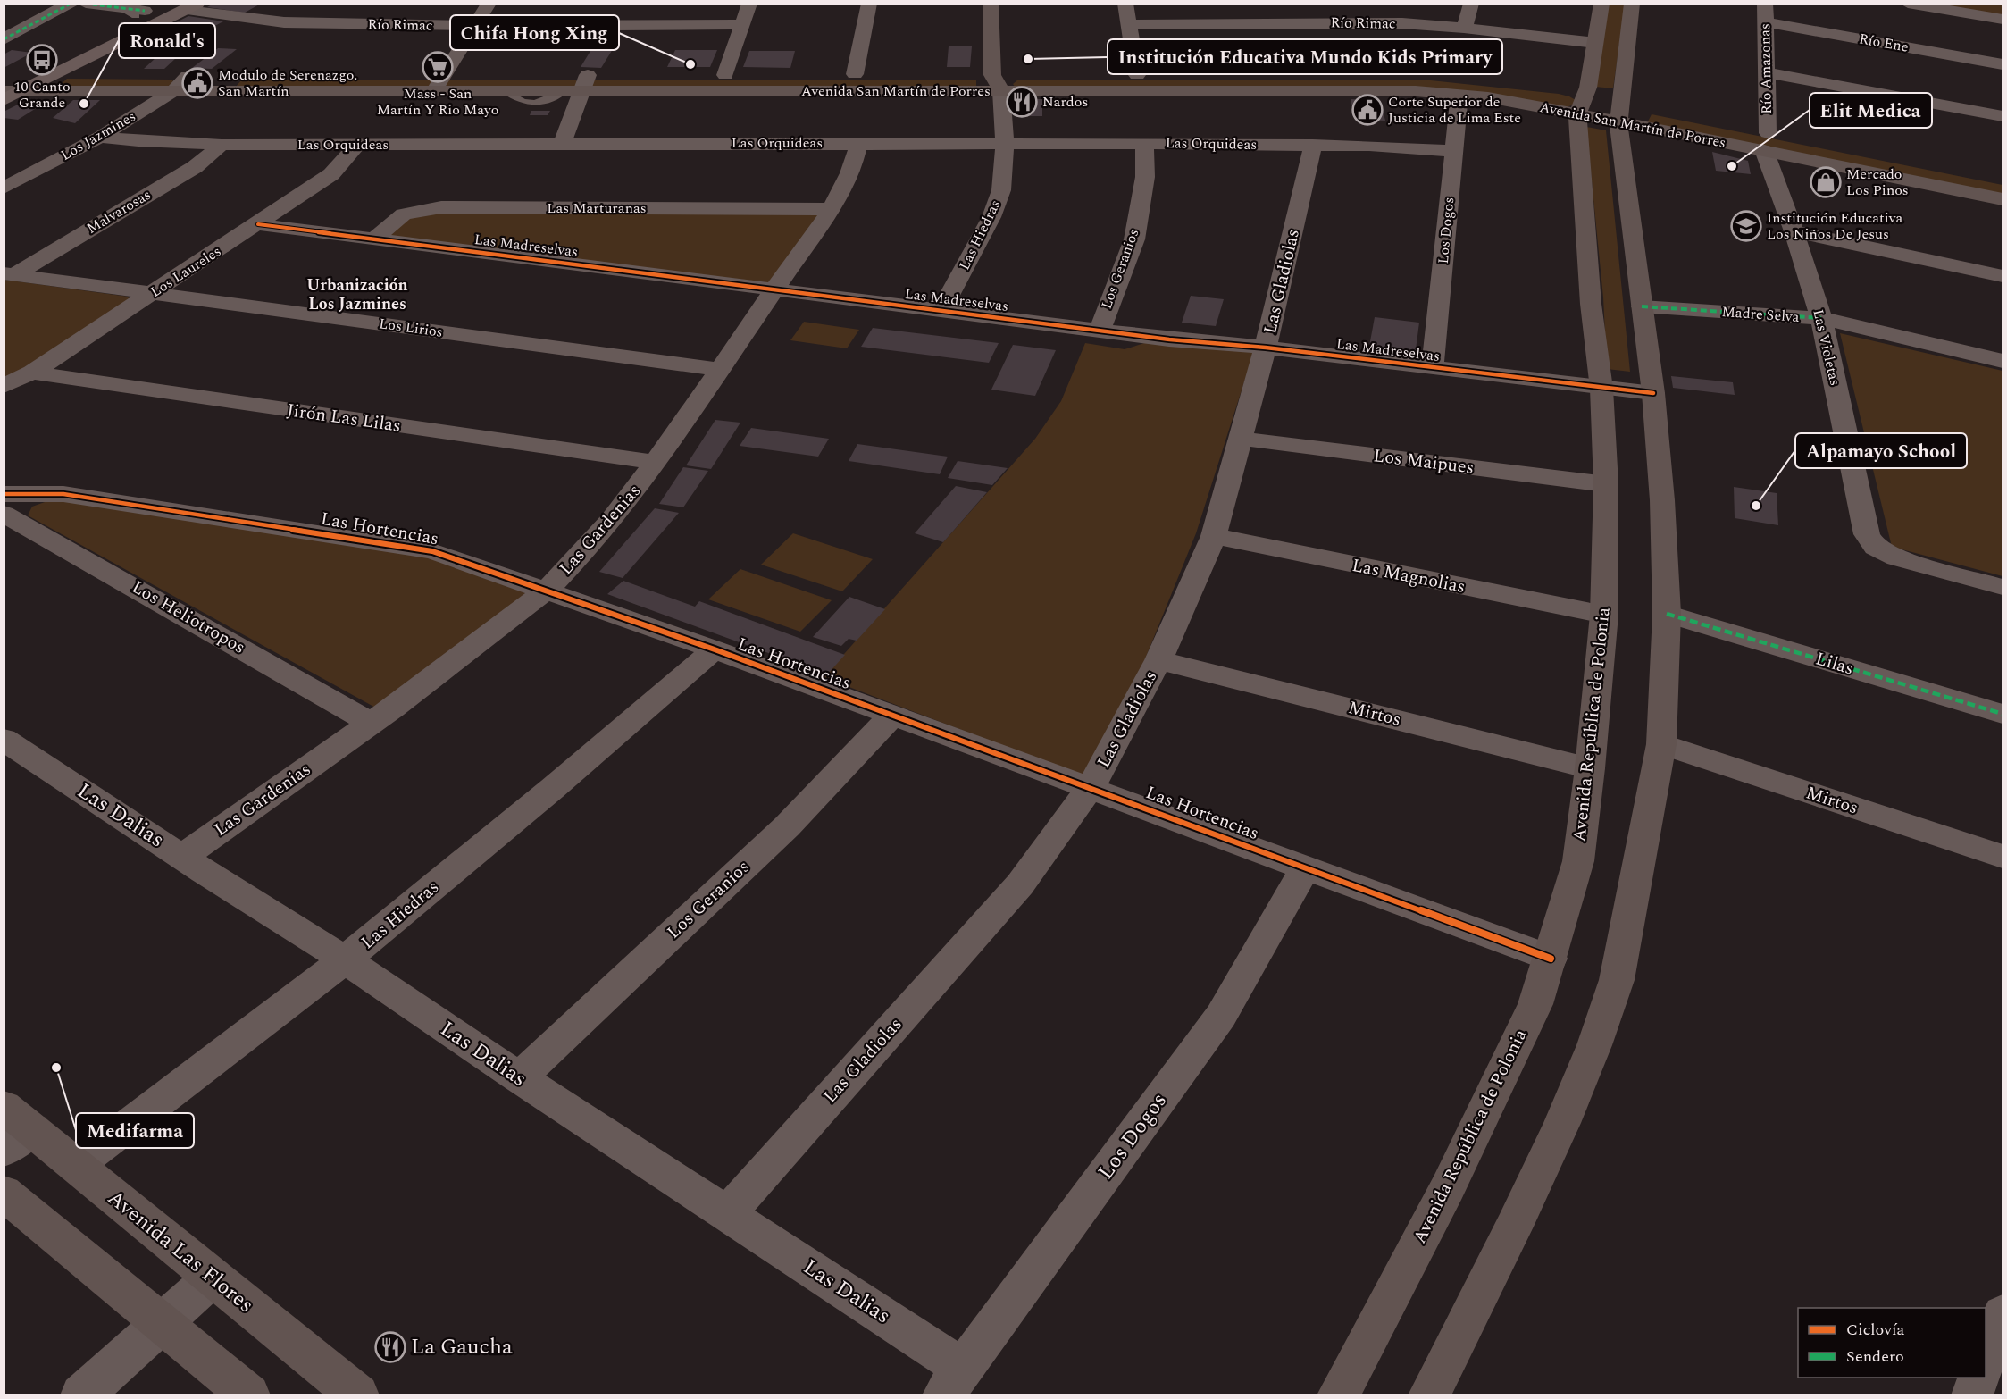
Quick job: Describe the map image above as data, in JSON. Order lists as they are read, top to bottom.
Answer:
{
  "streets": {
    "main road": ["Avenida San Martín de Porres", "Avenida República de Polonia", "Avenida Las Flores"],
    "street": [
      "Río Rimac",
      "Río Ene",
      "Río Amazonas",
      "Los Jazmines",
      "Las Orquideas",
      "Las Marturanas",
      "Malvarosas",
      "Los Dogos",
      "Las Hiedras",
      "Las Madreselvas",
      "Los Geranios",
      "Los Laureles",
      "Las Gladiolas",
      "Madre Selva",
      "Los Lirios",
      "Las Violetas",
      "Jirón Las Lilas",
      "Los Maipues",
      "Las Hortencias",
      "Las Gardenias",
      "Las Magnolias",
      "Los Heliotropos",
      "Lilas",
      "Mirtos",
      "Las Dalias"
    ]
  },
  "crossings": [
    ["Río Rimac", "Avenida República de Polonia"],
    ["Río Ene", "Río Amazonas"],
    ["Río Amazonas", "Avenida San Martín de Porres"],
    ["Río Amazonas", "Las Violetas"],
    ["Avenida San Martín de Porres", "Los Jazmines"],
    ["Avenida San Martín de Porres", "Los Dogos"],
    ["Avenida San Martín de Porres", "Las Hiedras"],
    ["Avenida San Martín de Porres", "Las Violetas"],
    ["Avenida San Martín de Porres", "Avenida República de Polonia"],
    ["Los Jazmines", "Las Orquideas"],
    ["Las Orquideas", "Malvarosas"],
    ["Las Orquideas", "Los Dogos"],
    ["Las Orquideas", "Las Hiedras"],
    ["Las Orquideas", "Los Geranios"],
    ["Las Orquideas", "Los Laureles"],
    ["Las Orquideas", "Las Gladiolas"],
    ["Las Orquideas", "Las Gardenias"],
    ["Las Marturanas", "Las Madreselvas"],
    ["Las Marturanas", "Las Gardenias"],
    ["Malvarosas", "Los Lirios"],
    ["Los Dogos", "Las Madreselvas"],
    ["Los Dogos", "Las Hortencias"],
    ["Los Dogos", "Las Dalias"],
    ["Las Hiedras", "Las Madreselvas"],
    ["Las Hiedras", "Las Hortencias"],
    ["Las Hiedras", "Las Dalias"],
    ["Las Hiedras", "Avenida Las Flores"],
    ["Las Madreselvas", "Los Geranios"],
    ["Las Madreselvas", "Los Laureles"],
    ["Las Madreselvas", "Las Gladiolas"],
    ["Las Madreselvas", "Las Gardenias"],
    ["Las Madreselvas", "Avenida República de Polonia"],
    ["Los Geranios", "Las Hortencias"],
    ["Los Geranios", "Las Dalias"],
    ["Los Laureles", "Los Lirios"],
    ["Los Laureles", "Jirón Las Lilas"],
    ["Las Gladiolas", "Los Maipues"],
    ["Las Gladiolas", "Las Hortencias"],
    ["Las Gladiolas", "Las Magnolias"],
    ["Las Gladiolas", "Mirtos"],
    ["Las Gladiolas", "Las Dalias"],
    ["Madre Selva", "Las Violetas"],
    ["Los Lirios", "Las Gardenias"],
    ["Jirón Las Lilas", "Las Gardenias"],
    ["Los Maipues", "Avenida República de Polonia"],
    ["Las Hortencias", "Las Gardenias"],
    ["Las Hortencias", "Avenida República de Polonia"],
    ["Las Gardenias", "Los Heliotropos"],
    ["Las Gardenias", "Las Dalias"],
    ["Las Magnolias", "Avenida República de Polonia"],
    ["Mirtos", "Avenida República de Polonia"]
  ],
  "districts": ["Urbanización Los Jazmines"],
  "places": {
    "other": [
      "Institución Educativa Mundo Kids Primary",
      "Chifa Hong Xing",
      "Ronald's",
      "Elit Medica",
      "Alpamayo School",
      "Medifarma"
    ],
    "bus stop": ["10 Canto Grande"],
    "supermarket": ["Mass - San Martín Y Rio Mayo"],
    "public building": ["Modulo de Serenazgo. San Martín", "Corte Superior de Justicia de Lima Este"],
    "restaurant": ["Nardos", "La Gaucha"],
    "shop": ["Mercado Los Pinos"],
    "school or university": ["Institución Educativa Los Niños De Jesus"]
  },
  "legend": ["Ciclovía", "Sendero"]
}
